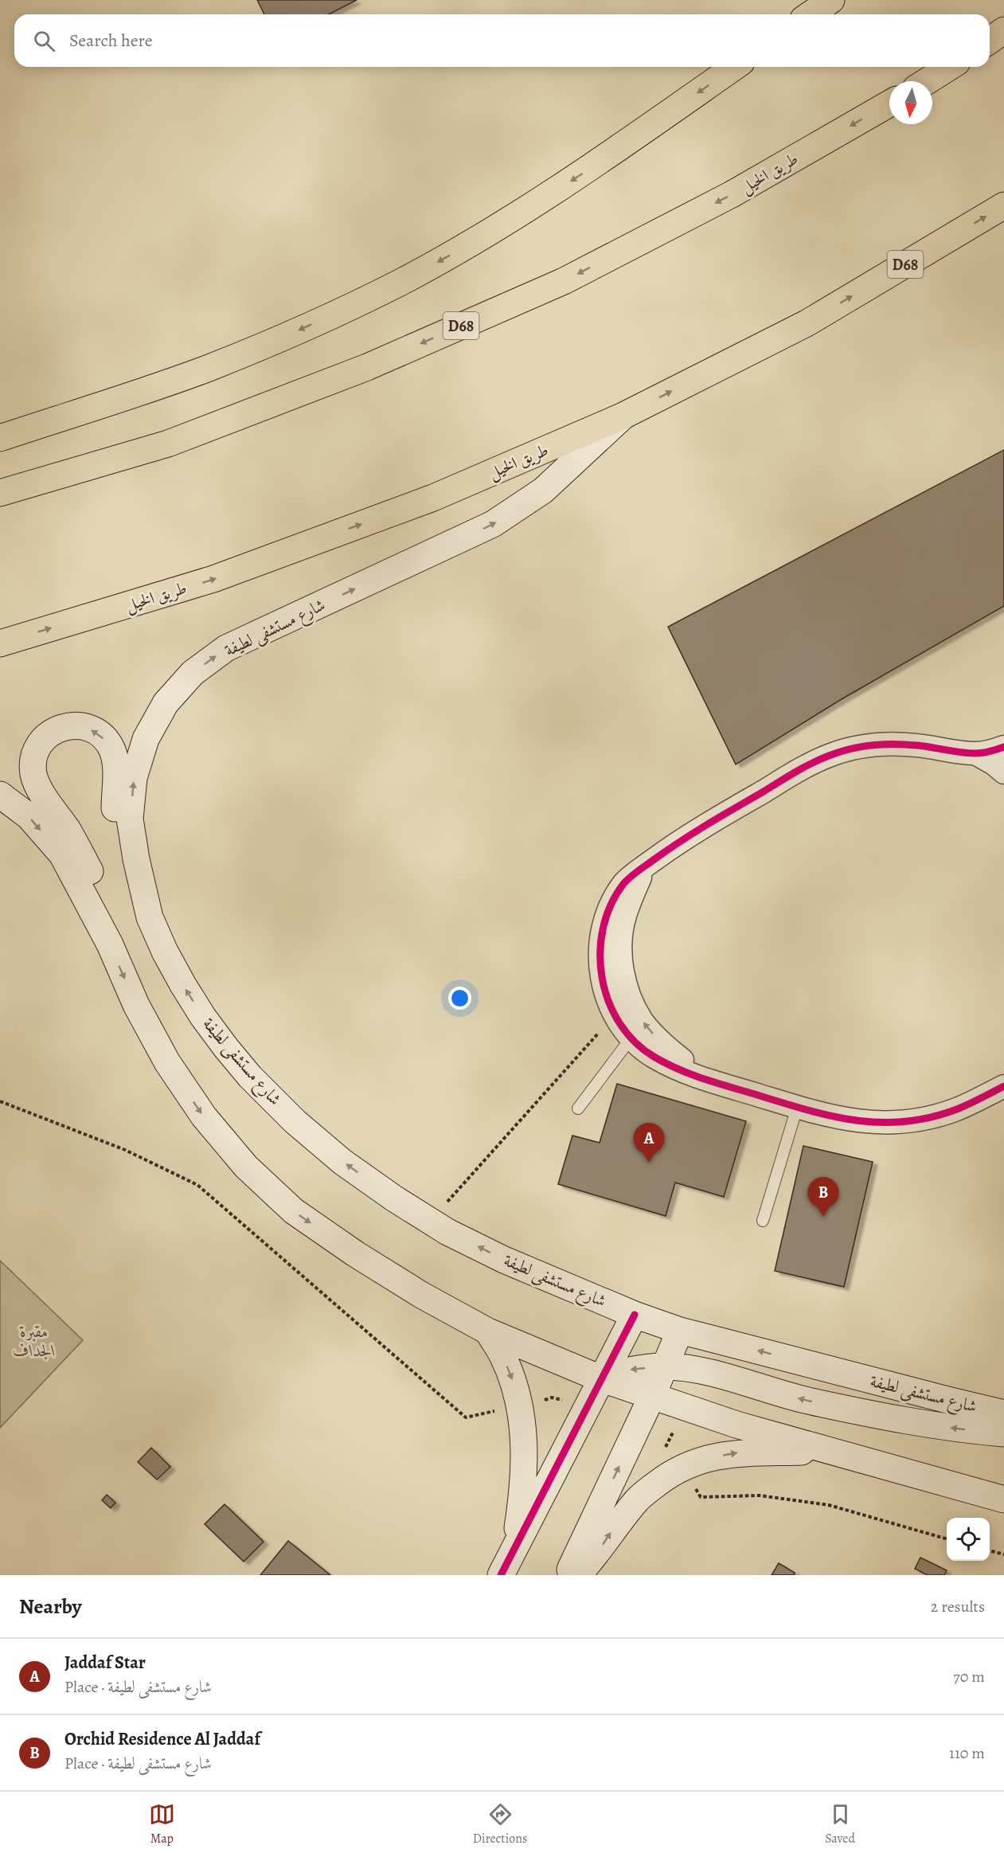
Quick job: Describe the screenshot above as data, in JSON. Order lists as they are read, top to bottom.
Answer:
{
  "streets": {
    "highway": ["طريق الخيل", "D68"],
    "main road": ["شارع مستشفى لطيفة"]
  },
  "crossings": [
    ["طريق الخيل", "شارع مستشفى لطيفة"]
  ],
  "parks": ["مقبرة الجداف"],
  "north": "bottom",
  "page": {
    "search": "Search here",
    "pins": ["A", "B"],
    "heading": ["Nearby", "2 results"],
    "list": [
      {
        "mark": "A",
        "name": "Jaddaf Star",
        "note": "Place · شارع مستشفى لطيفة",
        "value": "70 m"
      },
      {
        "mark": "B",
        "name": "Orchid Residence Al Jaddaf",
        "note": "Place · شارع مستشفى لطيفة",
        "value": "110 m"
      }
    ],
    "nav": ["Map", "Directions", "Saved"]
  }
}
